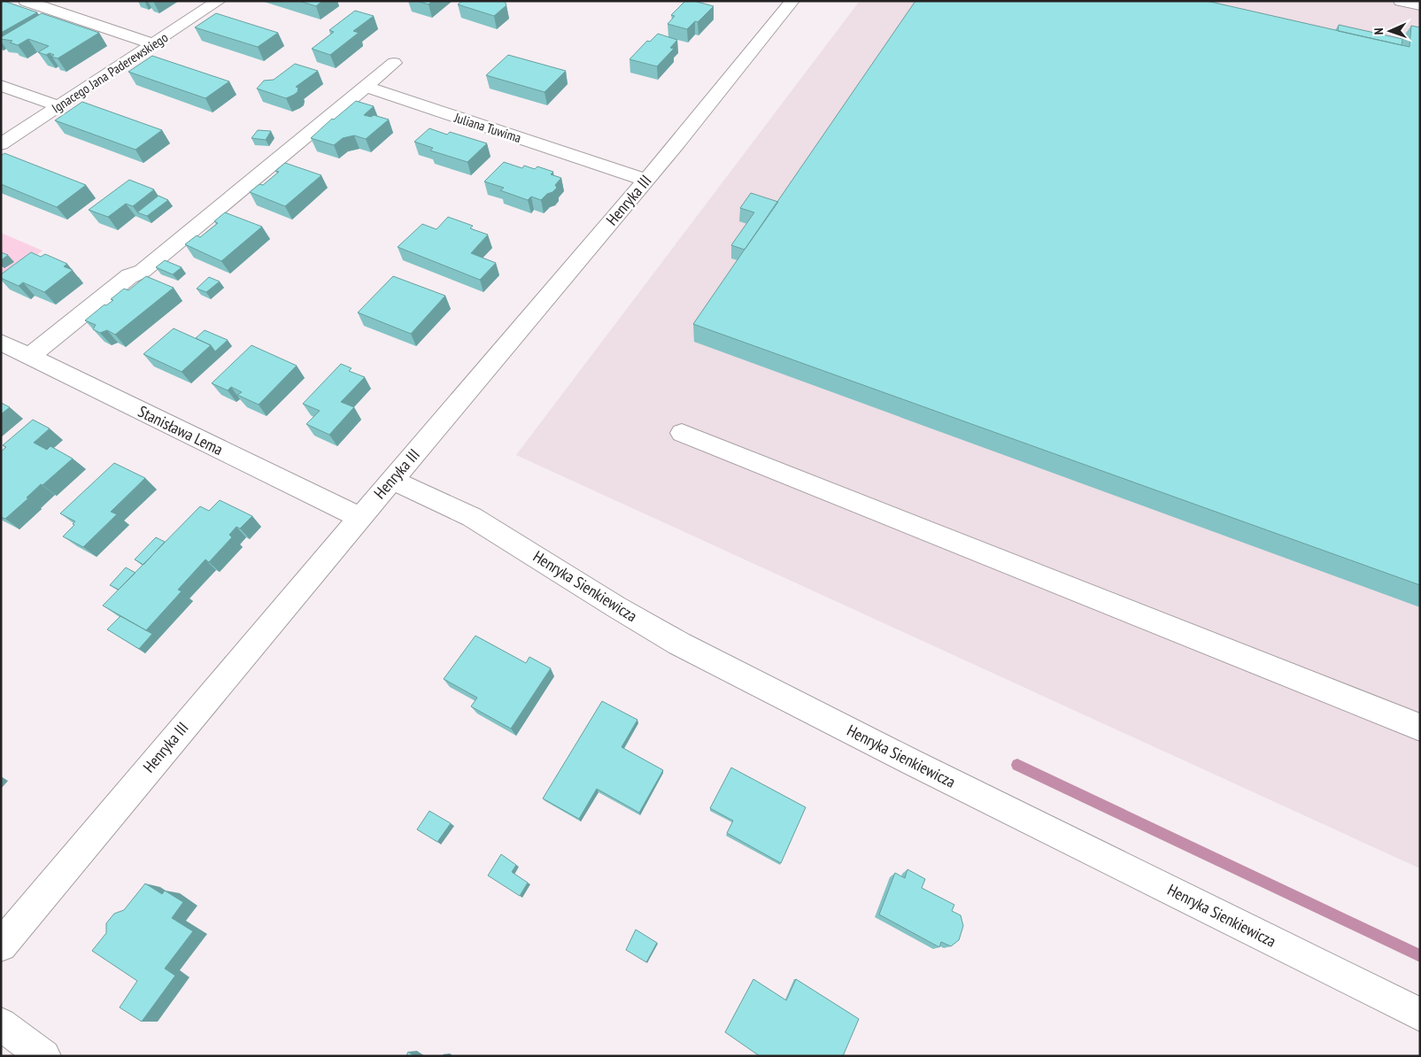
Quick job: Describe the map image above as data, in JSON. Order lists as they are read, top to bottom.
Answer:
{
  "streets": {
    "street": [
      "Ignacego Jana Paderewskiego",
      "Juliana Tuwima",
      "Henryka III",
      "Stanisława Lema",
      "Henryka Sienkiewicza"
    ]
  },
  "crossings": [
    ["Juliana Tuwima", "Henryka III"],
    ["Henryka III", "Stanisława Lema"],
    ["Henryka III", "Henryka Sienkiewicza"]
  ],
  "north": "left"
}
